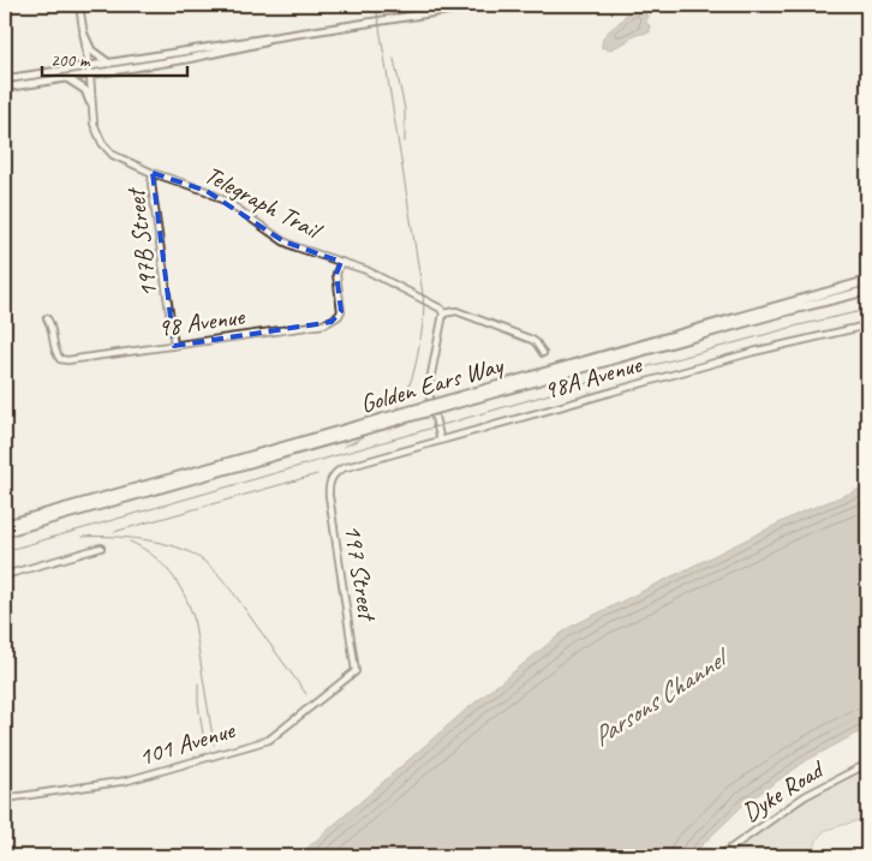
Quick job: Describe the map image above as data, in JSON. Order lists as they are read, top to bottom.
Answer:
{
  "streets": {
    "highway": ["Golden Ears Way"],
    "street": [
      "Telegraph Trail",
      "197B Street",
      "98 Avenue",
      "98A Avenue",
      "197 Street",
      "101 Avenue",
      "Dyke Road"
    ]
  },
  "crossings": [
    ["Telegraph Trail", "197B Street"],
    ["Telegraph Trail", "98 Avenue"],
    ["197B Street", "98 Avenue"],
    ["98A Avenue", "197 Street"],
    ["197 Street", "101 Avenue"]
  ],
  "water": ["Parsons Channel"],
  "scale_bar": "200 m"
}
